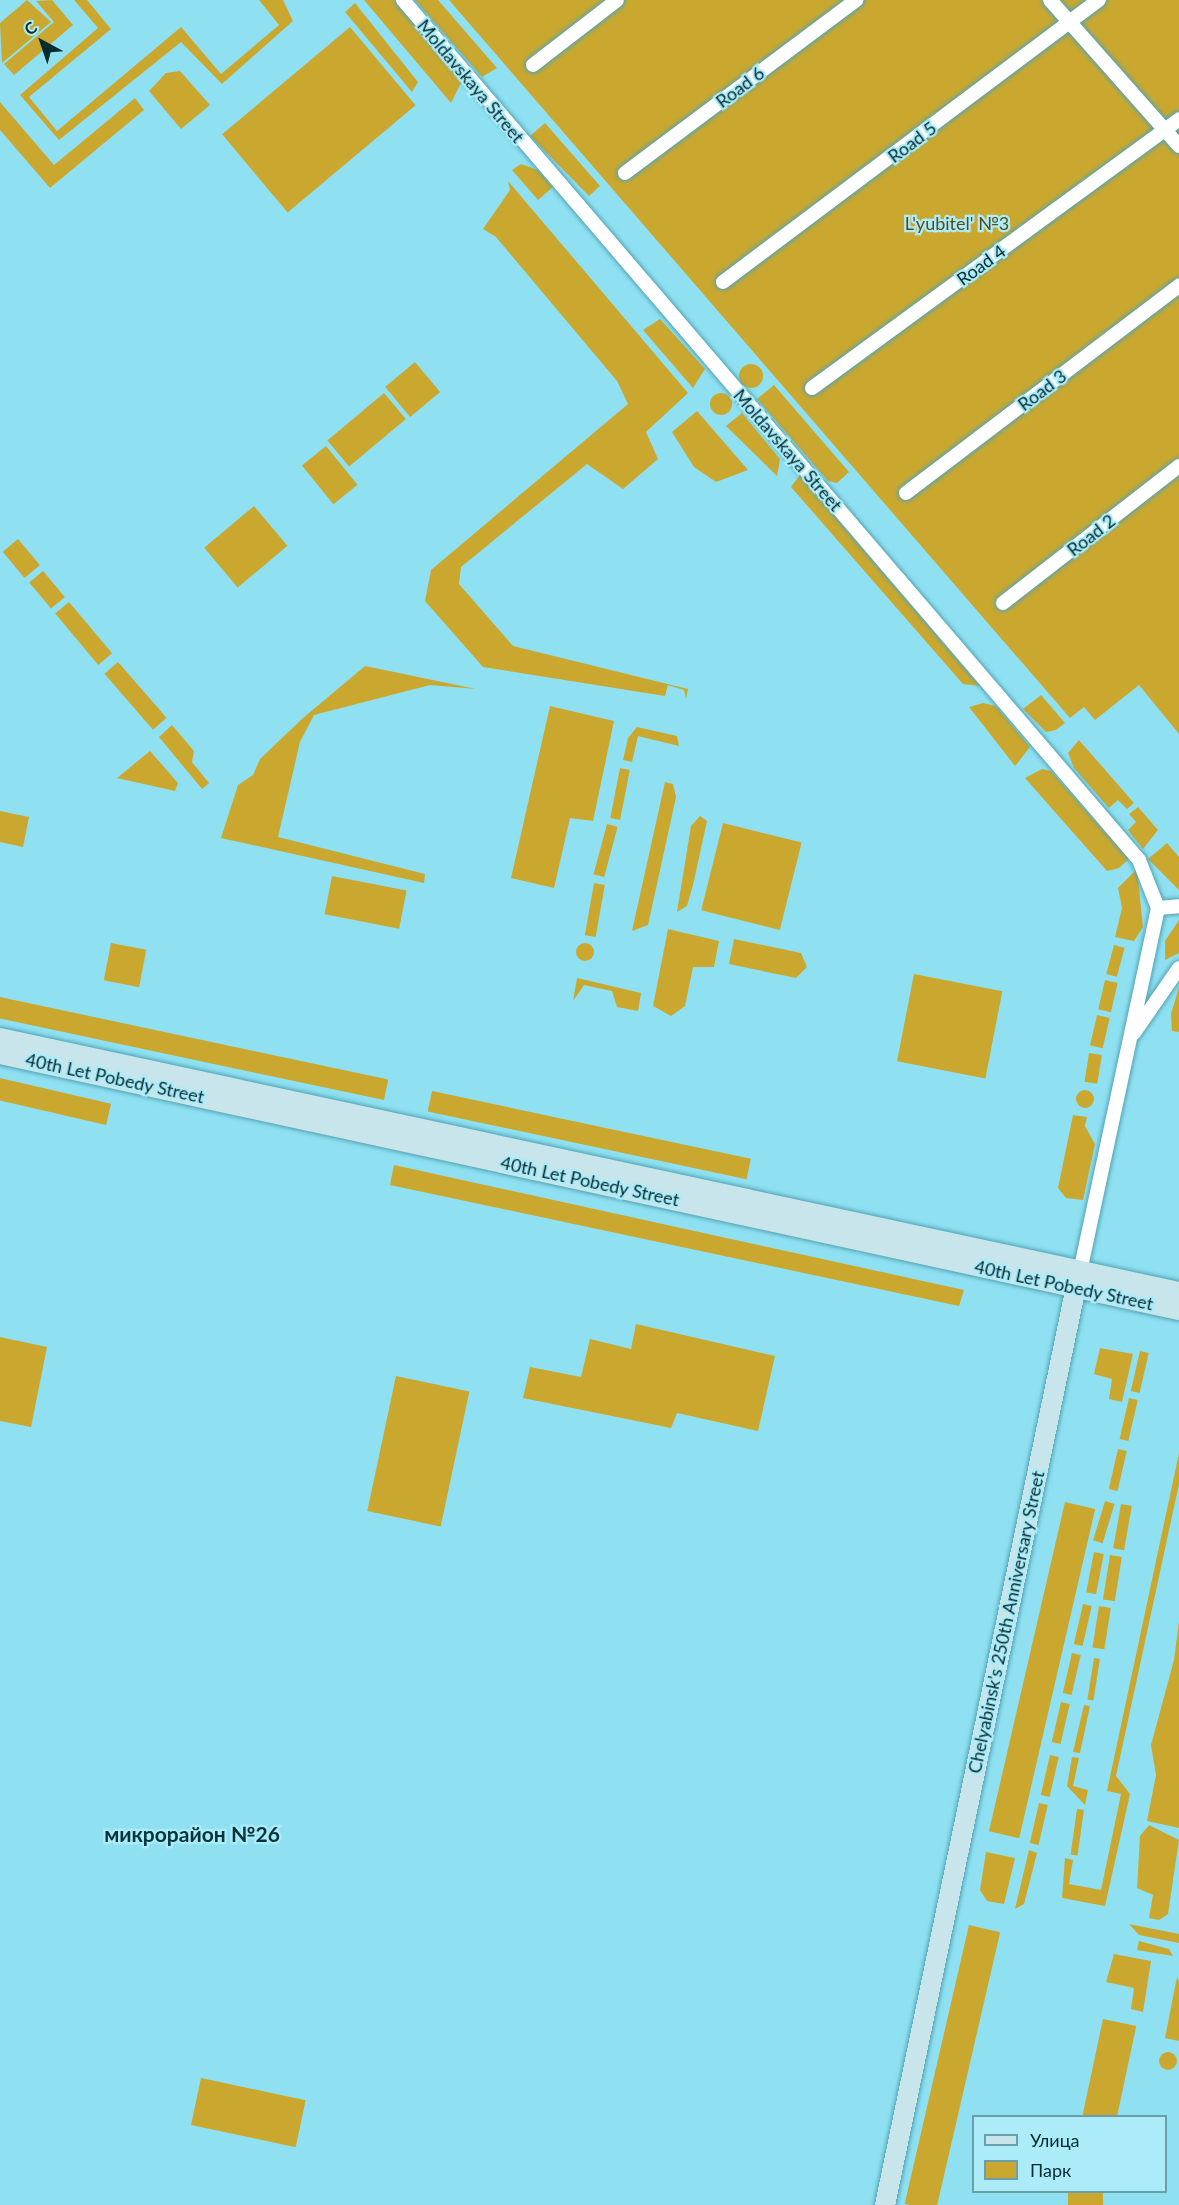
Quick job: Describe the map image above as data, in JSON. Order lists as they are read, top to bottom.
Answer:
{
  "streets": {
    "street": [
      "Moldavskaya Street",
      "Road 6",
      "Road 5",
      "Road 4",
      "Road 3",
      "Road 2",
      "40th Let Pobedy Street",
      "Chelyabinsk's 250th Anniversary Street"
    ]
  },
  "crossings": [
    ["Moldavskaya Street", "Chelyabinsk's 250th Anniversary Street"],
    ["40th Let Pobedy Street", "Chelyabinsk's 250th Anniversary Street"]
  ],
  "districts": ["микрорайон №26"],
  "parks": ["L'yubitel' №3"],
  "legend": ["Улица", "Парк"],
  "north": "top left"
}
